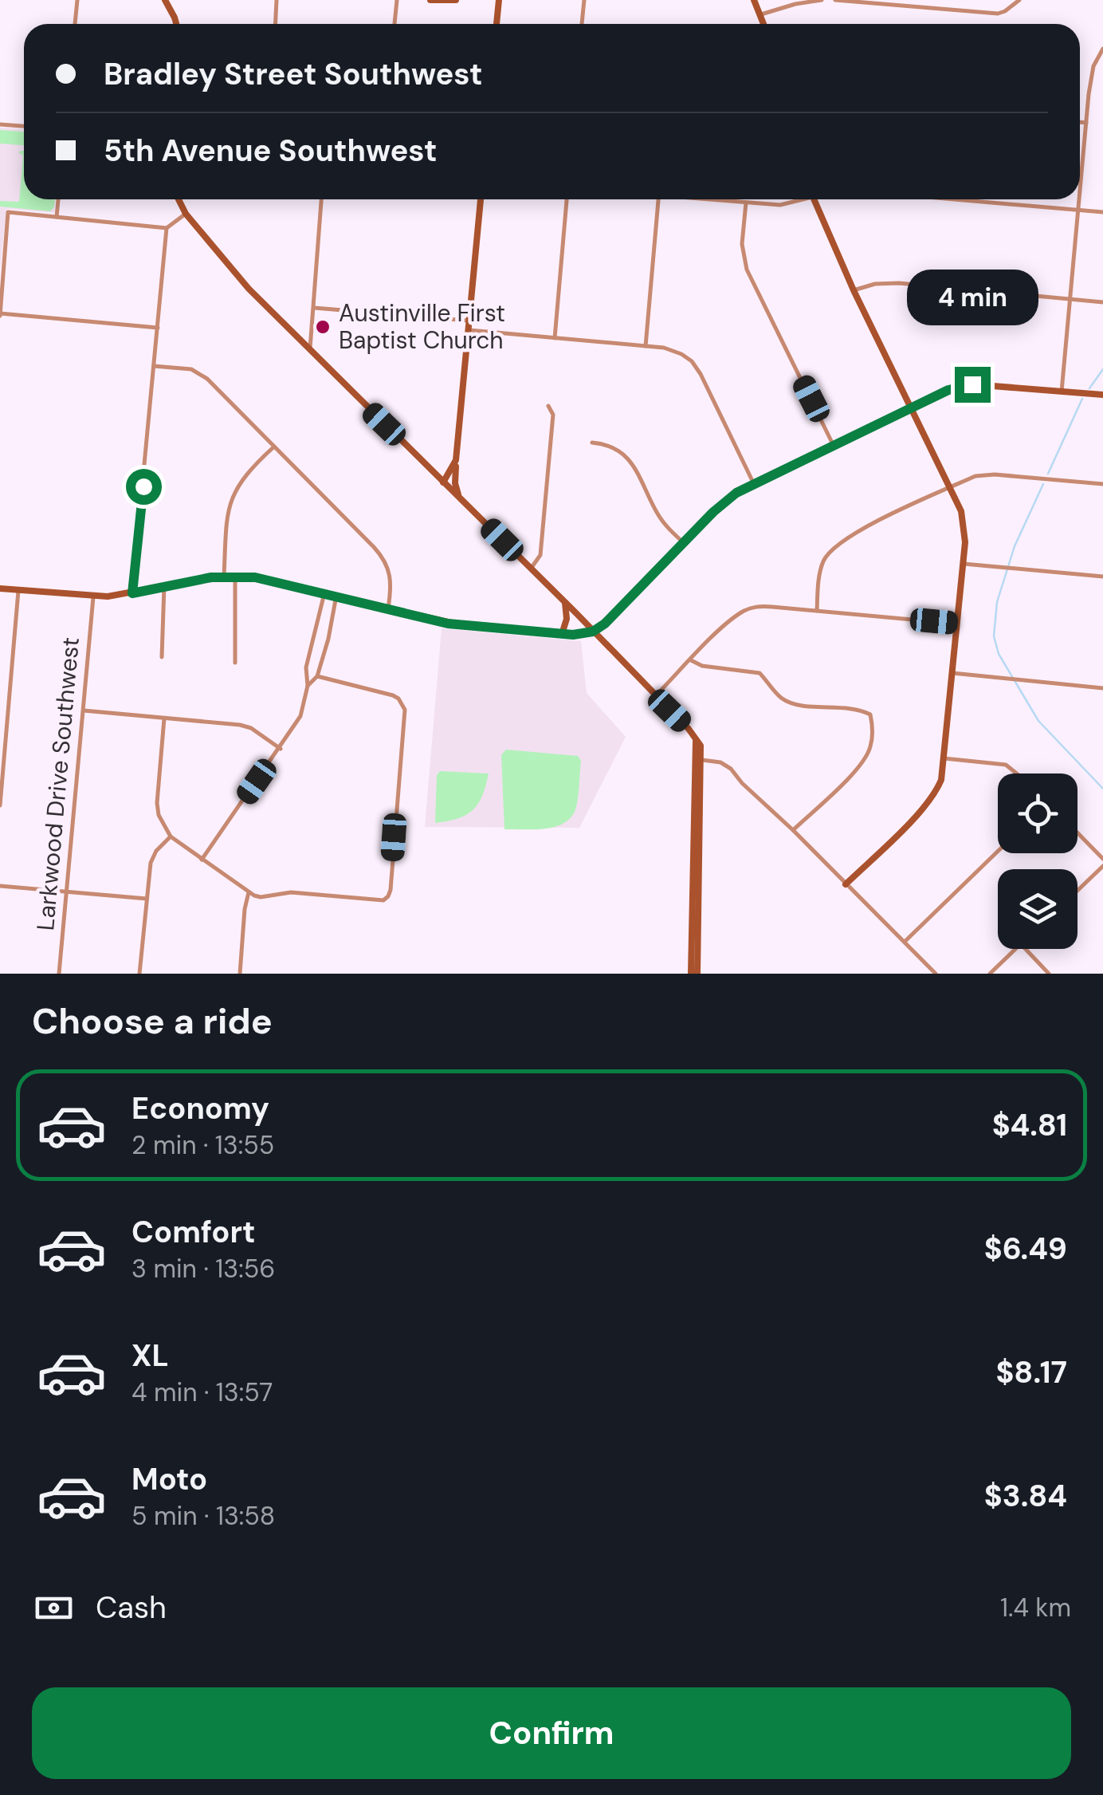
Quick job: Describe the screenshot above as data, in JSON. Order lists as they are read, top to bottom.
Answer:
{
  "streets": {
    "street": ["Larkwood Drive Southwest"]
  },
  "places": ["Austinville First Baptist Church"],
  "page": {
    "banner": ["Bradley Street Southwest", "5th Avenue Southwest"],
    "bubble": "4 min",
    "heading": "Choose a ride",
    "list": [
      {
        "name": "Economy",
        "note": "2 min · 13:55",
        "value": "$4.81"
      },
      {
        "name": "Comfort",
        "note": "3 min · 13:56",
        "value": "$6.49"
      },
      {
        "name": "XL",
        "note": "4 min · 13:57",
        "value": "$8.17"
      },
      {
        "name": "Moto",
        "note": "5 min · 13:58",
        "value": "$3.84"
      }
    ],
    "pay": ["Cash", "1.4 km"],
    "buttons": "Confirm"
  }
}
